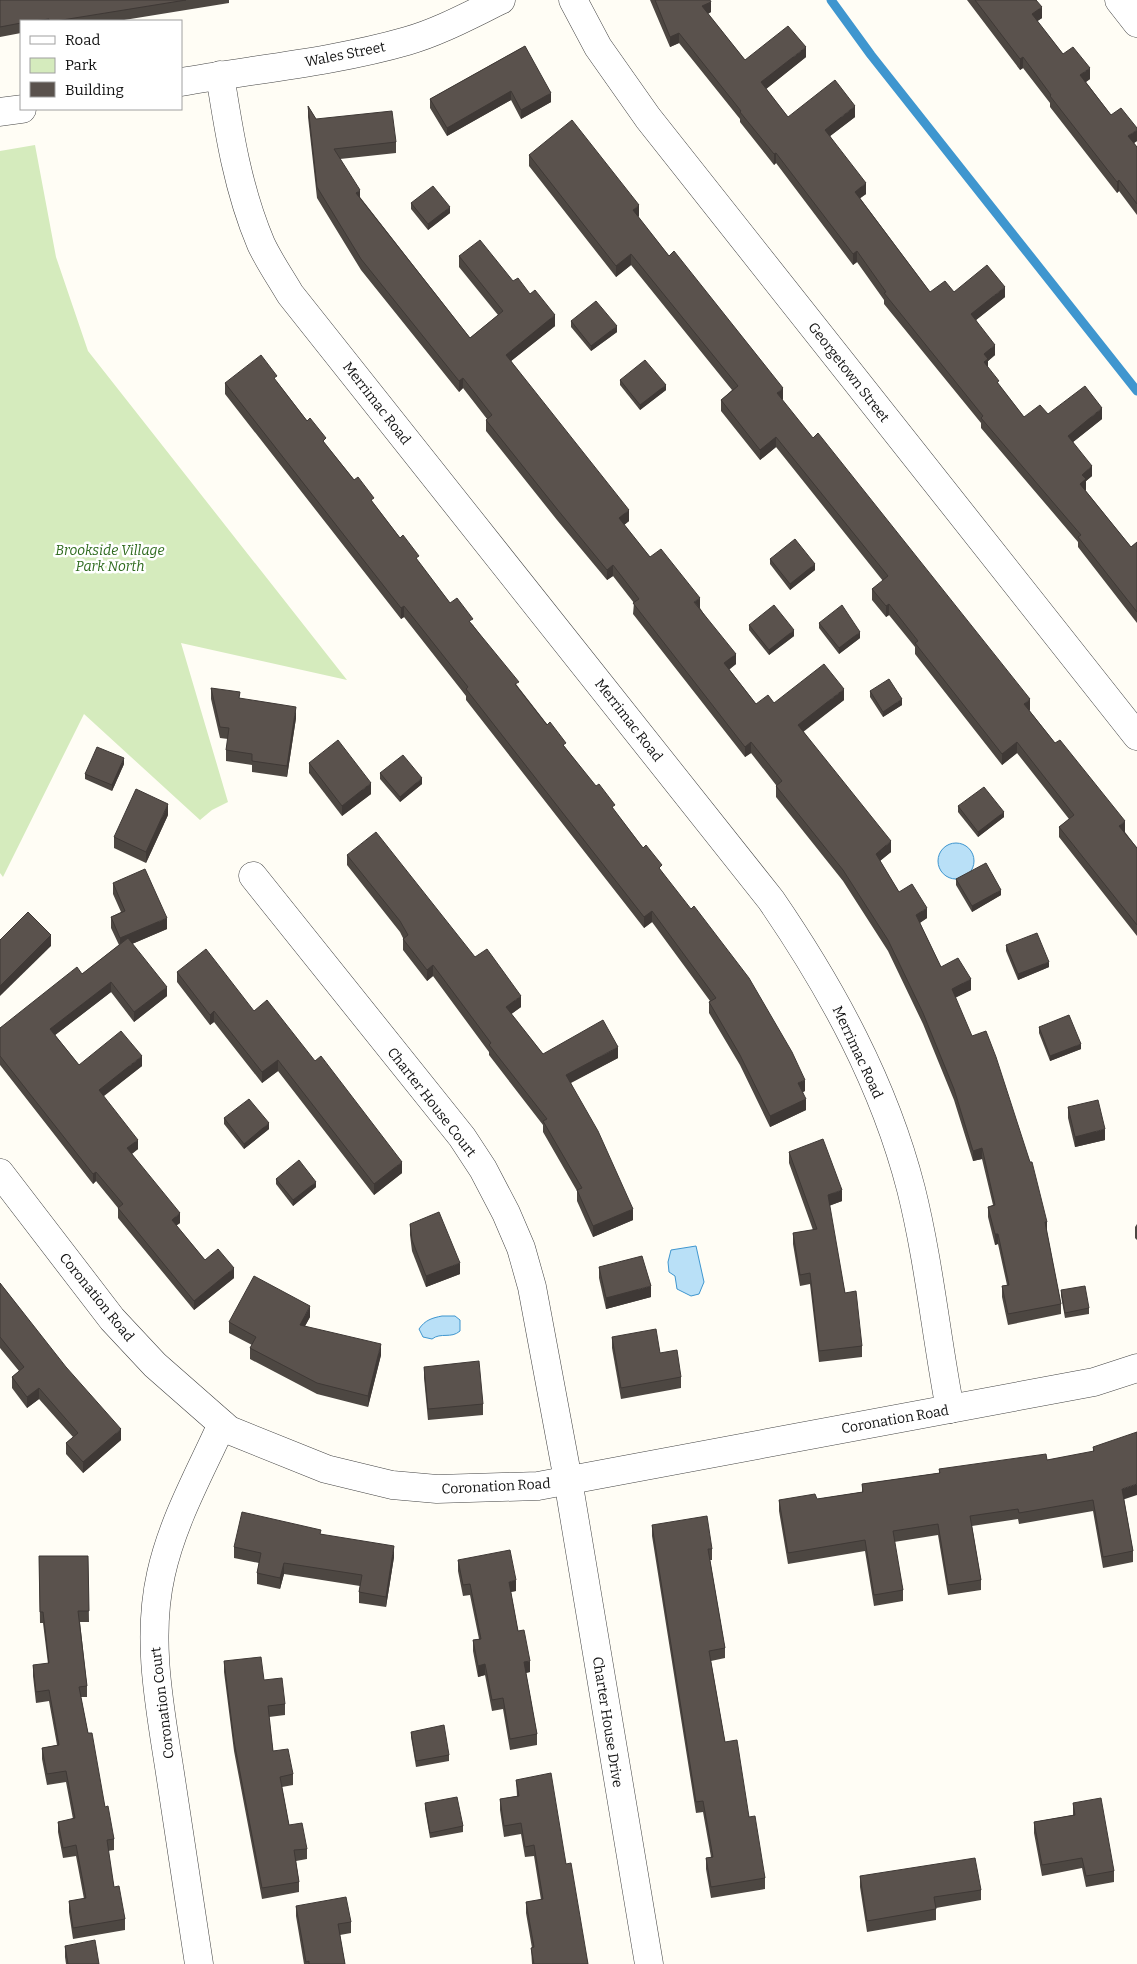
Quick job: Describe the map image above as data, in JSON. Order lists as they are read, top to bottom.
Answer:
{
  "streets": {
    "street": [
      "Wales Street",
      "Georgetown Street",
      "Merrimac Road",
      "Charter House Court",
      "Coronation Road",
      "Coronation Court",
      "Charter House Drive"
    ]
  },
  "crossings": [
    ["Wales Street", "Merrimac Road"],
    ["Merrimac Road", "Coronation Road"],
    ["Charter House Court", "Coronation Road"],
    ["Charter House Court", "Charter House Drive"],
    ["Coronation Road", "Coronation Court"],
    ["Coronation Road", "Charter House Drive"]
  ],
  "parks": ["Brookside Village Park North"],
  "legend": ["Road", "Park", "Building"]
}
